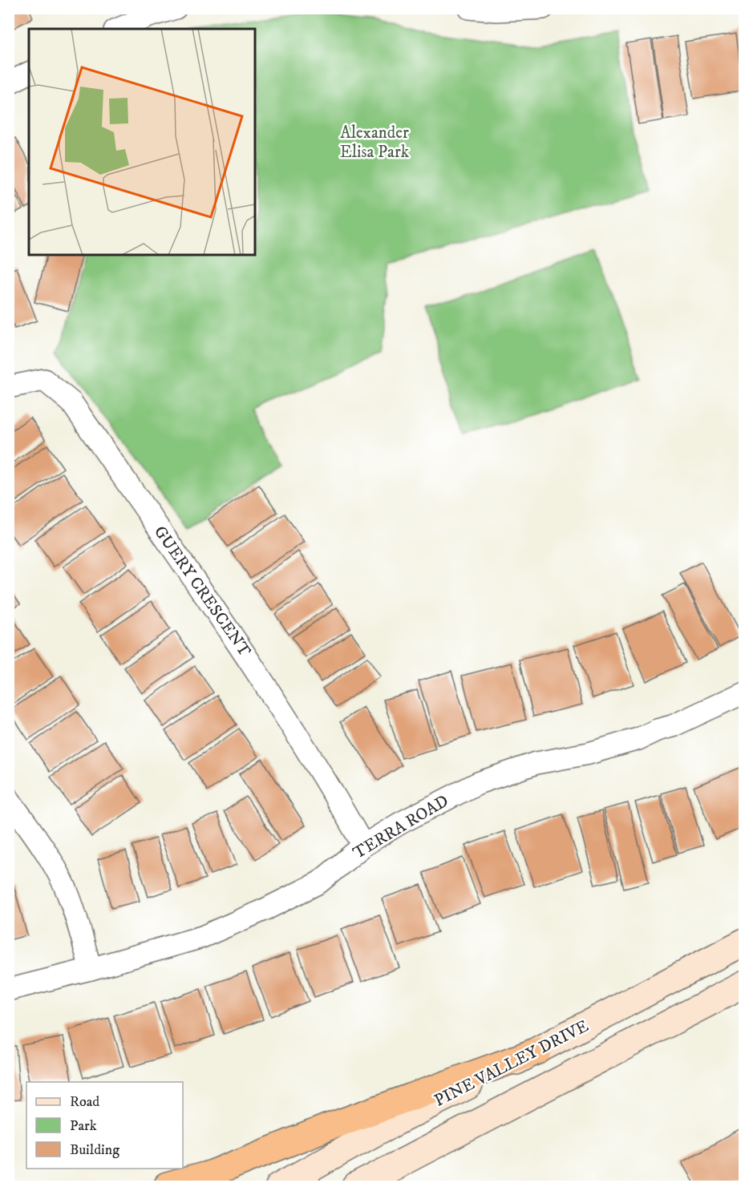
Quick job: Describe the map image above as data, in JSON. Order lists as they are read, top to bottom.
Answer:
{
  "streets": {
    "main road": ["PINE VALLEY DRIVE"],
    "street": ["GUERY CRESCENT", "TERRA ROAD"]
  },
  "crossings": [
    ["GUERY CRESCENT", "TERRA ROAD"]
  ],
  "parks": ["Alexander Elisa Park"],
  "legend": ["Road", "Park", "Building"]
}
